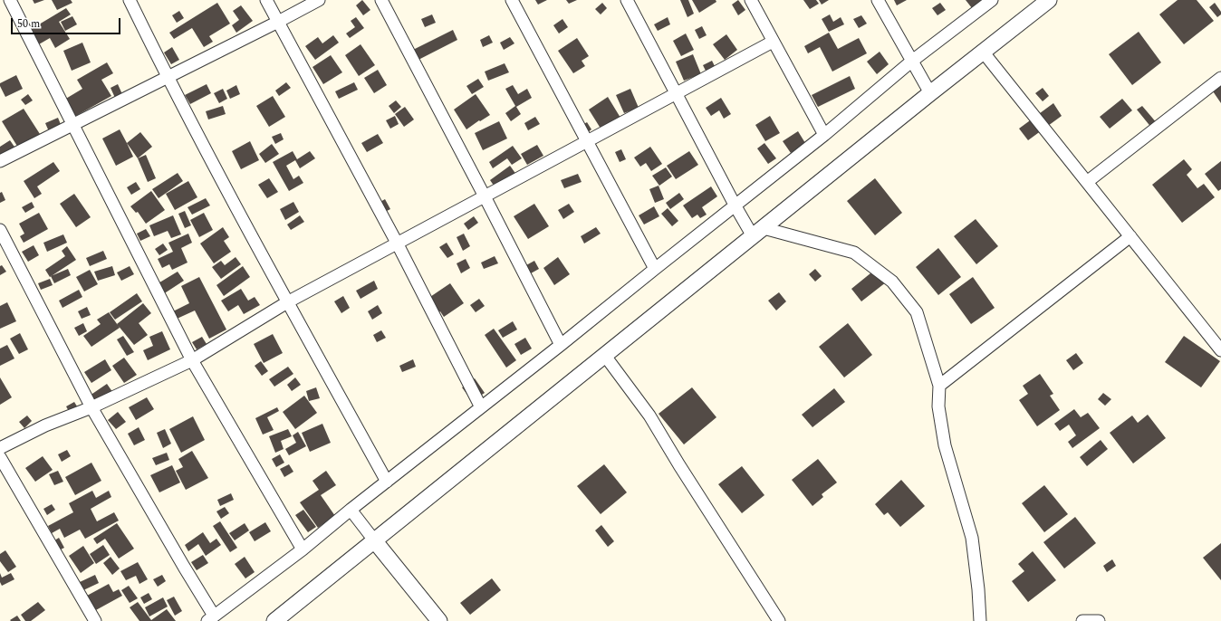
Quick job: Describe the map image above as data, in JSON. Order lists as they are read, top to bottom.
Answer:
{
  "scale_bar": "50 m"
}
